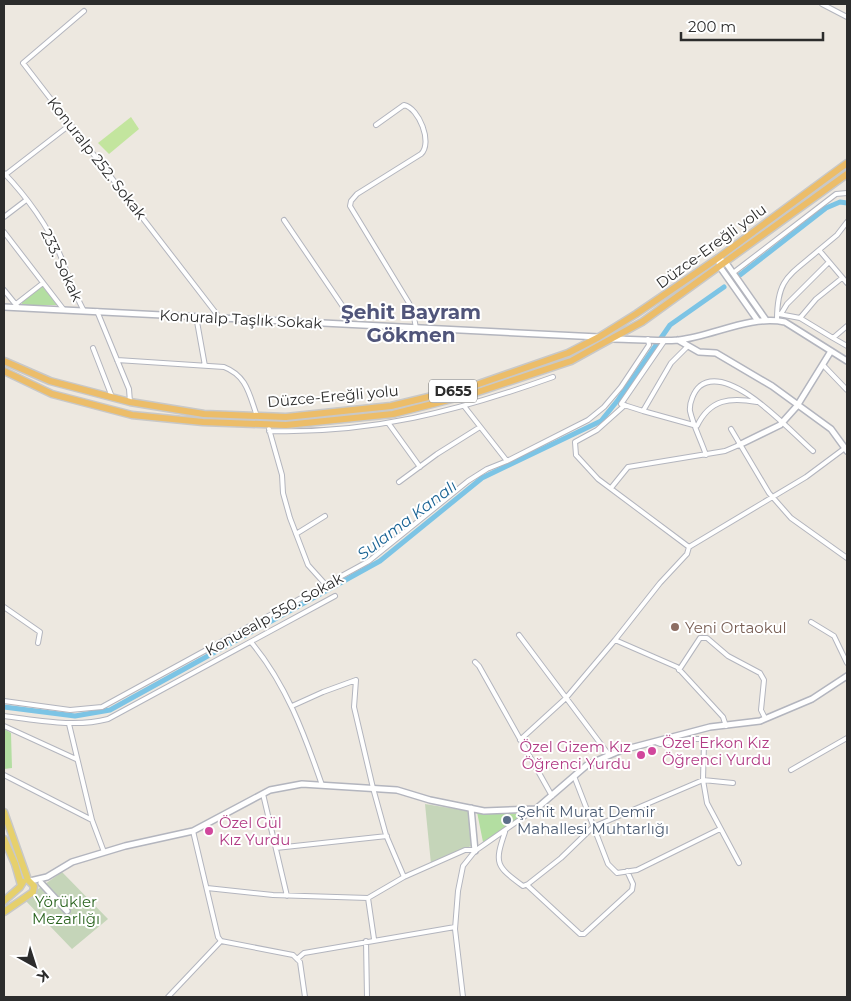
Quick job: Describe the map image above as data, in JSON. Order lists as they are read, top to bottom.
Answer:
{
  "streets": {
    "highway": ["Düzce-Ereğli yolu", "D655"],
    "street": [
      "Konuralp 252. Sokak",
      "233. Sokak",
      "Konuralp Taşlık Sokak",
      "Konuealp 550. Sokak"
    ]
  },
  "crossings": [
    ["Konuralp 252. Sokak", "Konuralp Taşlık Sokak"],
    ["Düzce-Ereğli yolu", "Konuralp Taşlık Sokak"],
    ["233. Sokak", "Konuralp Taşlık Sokak"]
  ],
  "districts": ["Şehit Bayram Gökmen"],
  "water": ["Sulama Kanalı"],
  "parks": ["Yörükler Mezarlığı"],
  "places": [
    "Yeni Ortaokul",
    "Özel Erkon Kız Öğrenci Yurdu",
    "Özel Gizem Kız Öğrenci Yurdu",
    "Şehit Murat Demir Mahallesi Muhtarlığı",
    "Özel Gül Kız Yurdu"
  ],
  "scale_bar": "200 m",
  "north": "bottom right"
}
